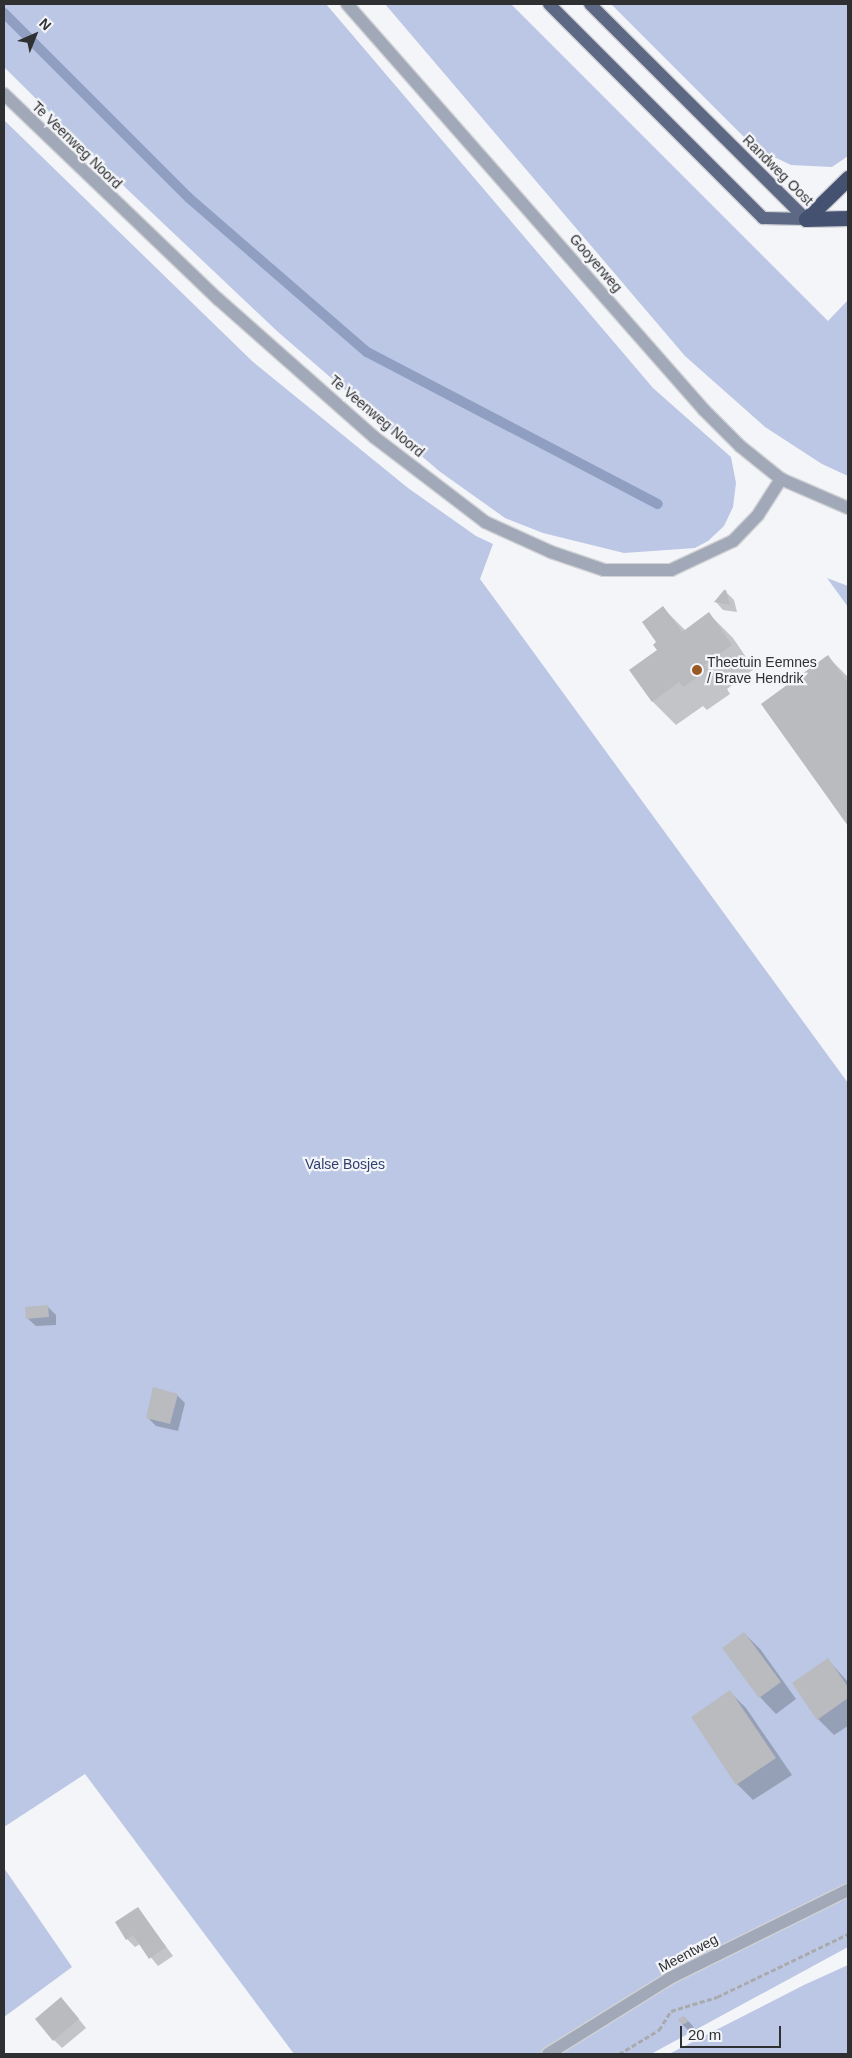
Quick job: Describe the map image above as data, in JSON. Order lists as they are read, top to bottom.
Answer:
{
  "streets": {
    "main road": ["Randweg Oost"],
    "street": ["Te Veenweg Noord", "Gooyerweg", "Meentweg"]
  },
  "crossings": [
    ["Te Veenweg Noord", "Gooyerweg"]
  ],
  "parks": ["Valse Bosjes"],
  "places": ["Theetuin Eemnes / Brave Hendrik"],
  "scale_bar": "20 m",
  "north": "top right"
}
